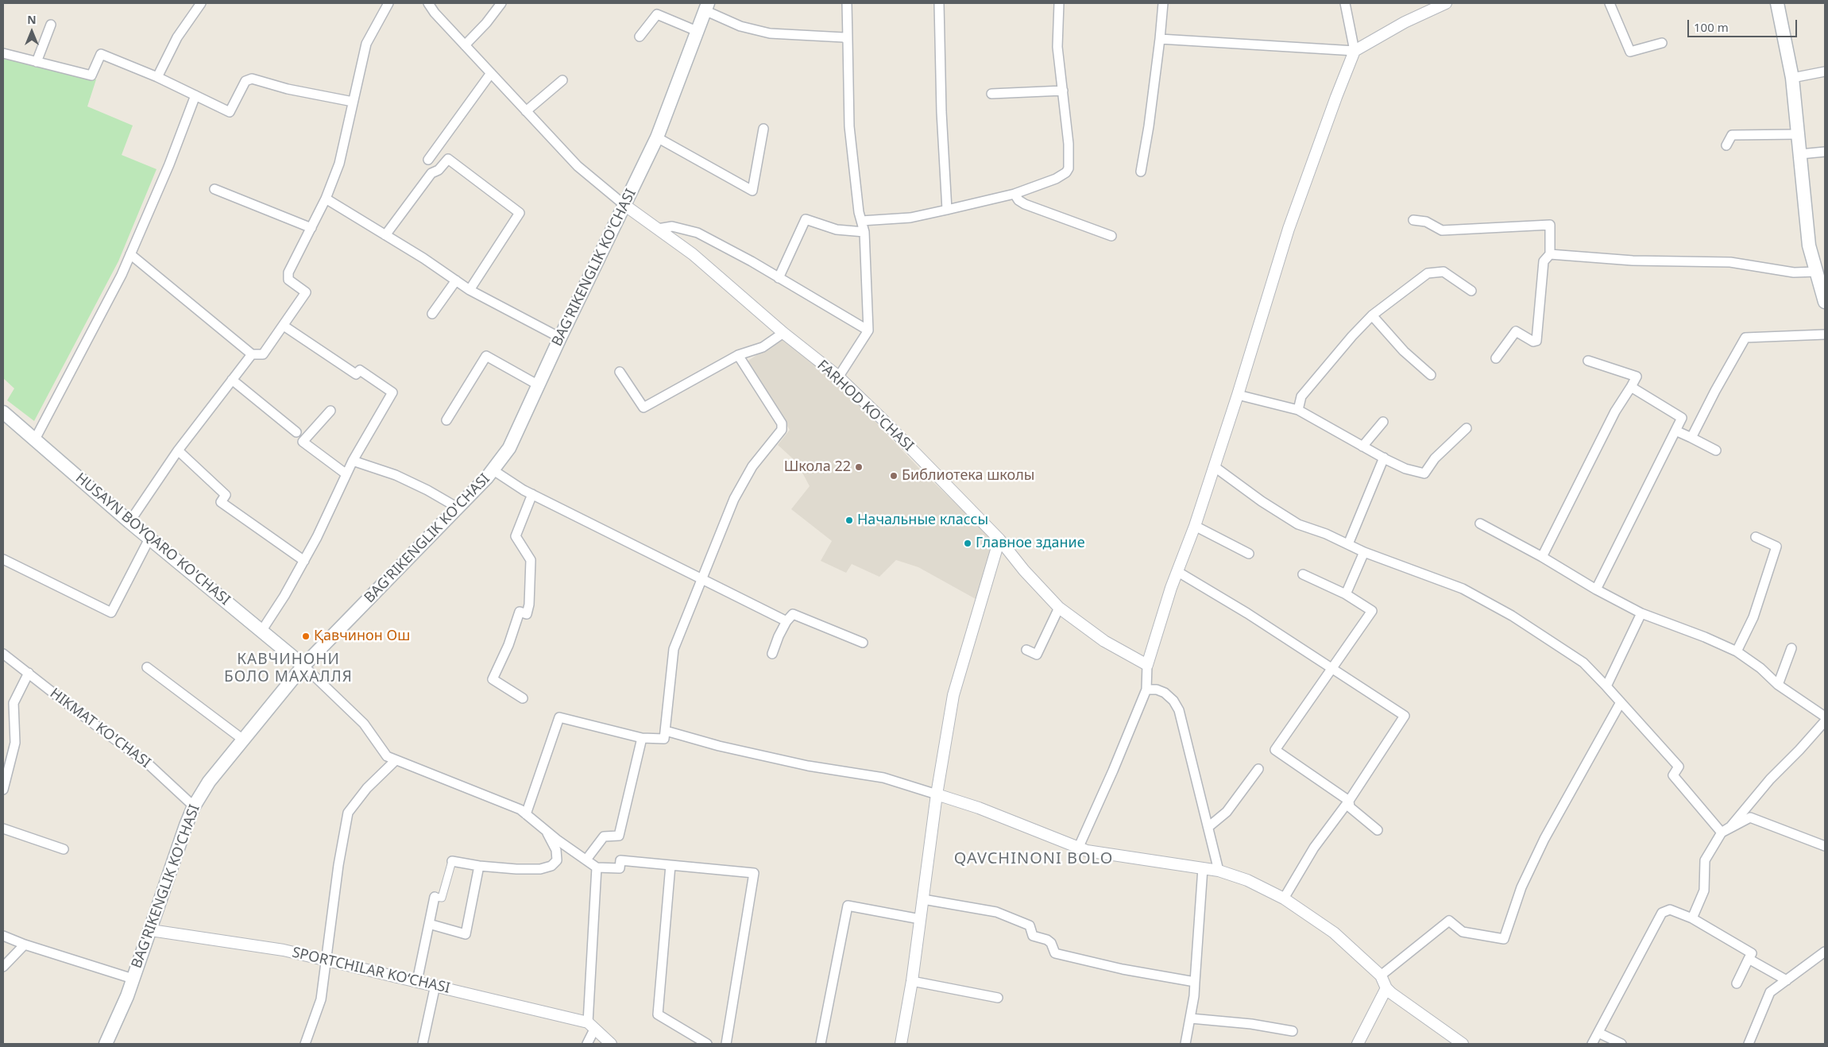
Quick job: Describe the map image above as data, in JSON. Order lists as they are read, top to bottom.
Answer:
{
  "streets": {
    "main road": ["BAG'RIKENGLIK KO'CHASI", "HUSAYN BOYQARO KO'CHASI"],
    "street": ["FARHOD KO'CHASI", "HIKMAT KO'CHASI", "SPORTCHILAR KO‘CHASI"]
  },
  "crossings": [
    ["BAG'RIKENGLIK KO'CHASI", "FARHOD KO'CHASI"],
    ["BAG'RIKENGLIK KO'CHASI", "HUSAYN BOYQARO KO'CHASI"],
    ["BAG'RIKENGLIK KO'CHASI", "HIKMAT KO'CHASI"],
    ["BAG'RIKENGLIK KO'CHASI", "SPORTCHILAR KO‘CHASI"]
  ],
  "districts": ["КАВЧИНОНИ БОЛО МАХАЛЛЯ", "QAVCHINONI BOLO"],
  "places": [
    "Школа 22",
    "Библиотека школы",
    "Начальные классы",
    "Главное здание",
    "Қавчинон Ош"
  ],
  "scale_bar": "100 m",
  "north": "top"
}
